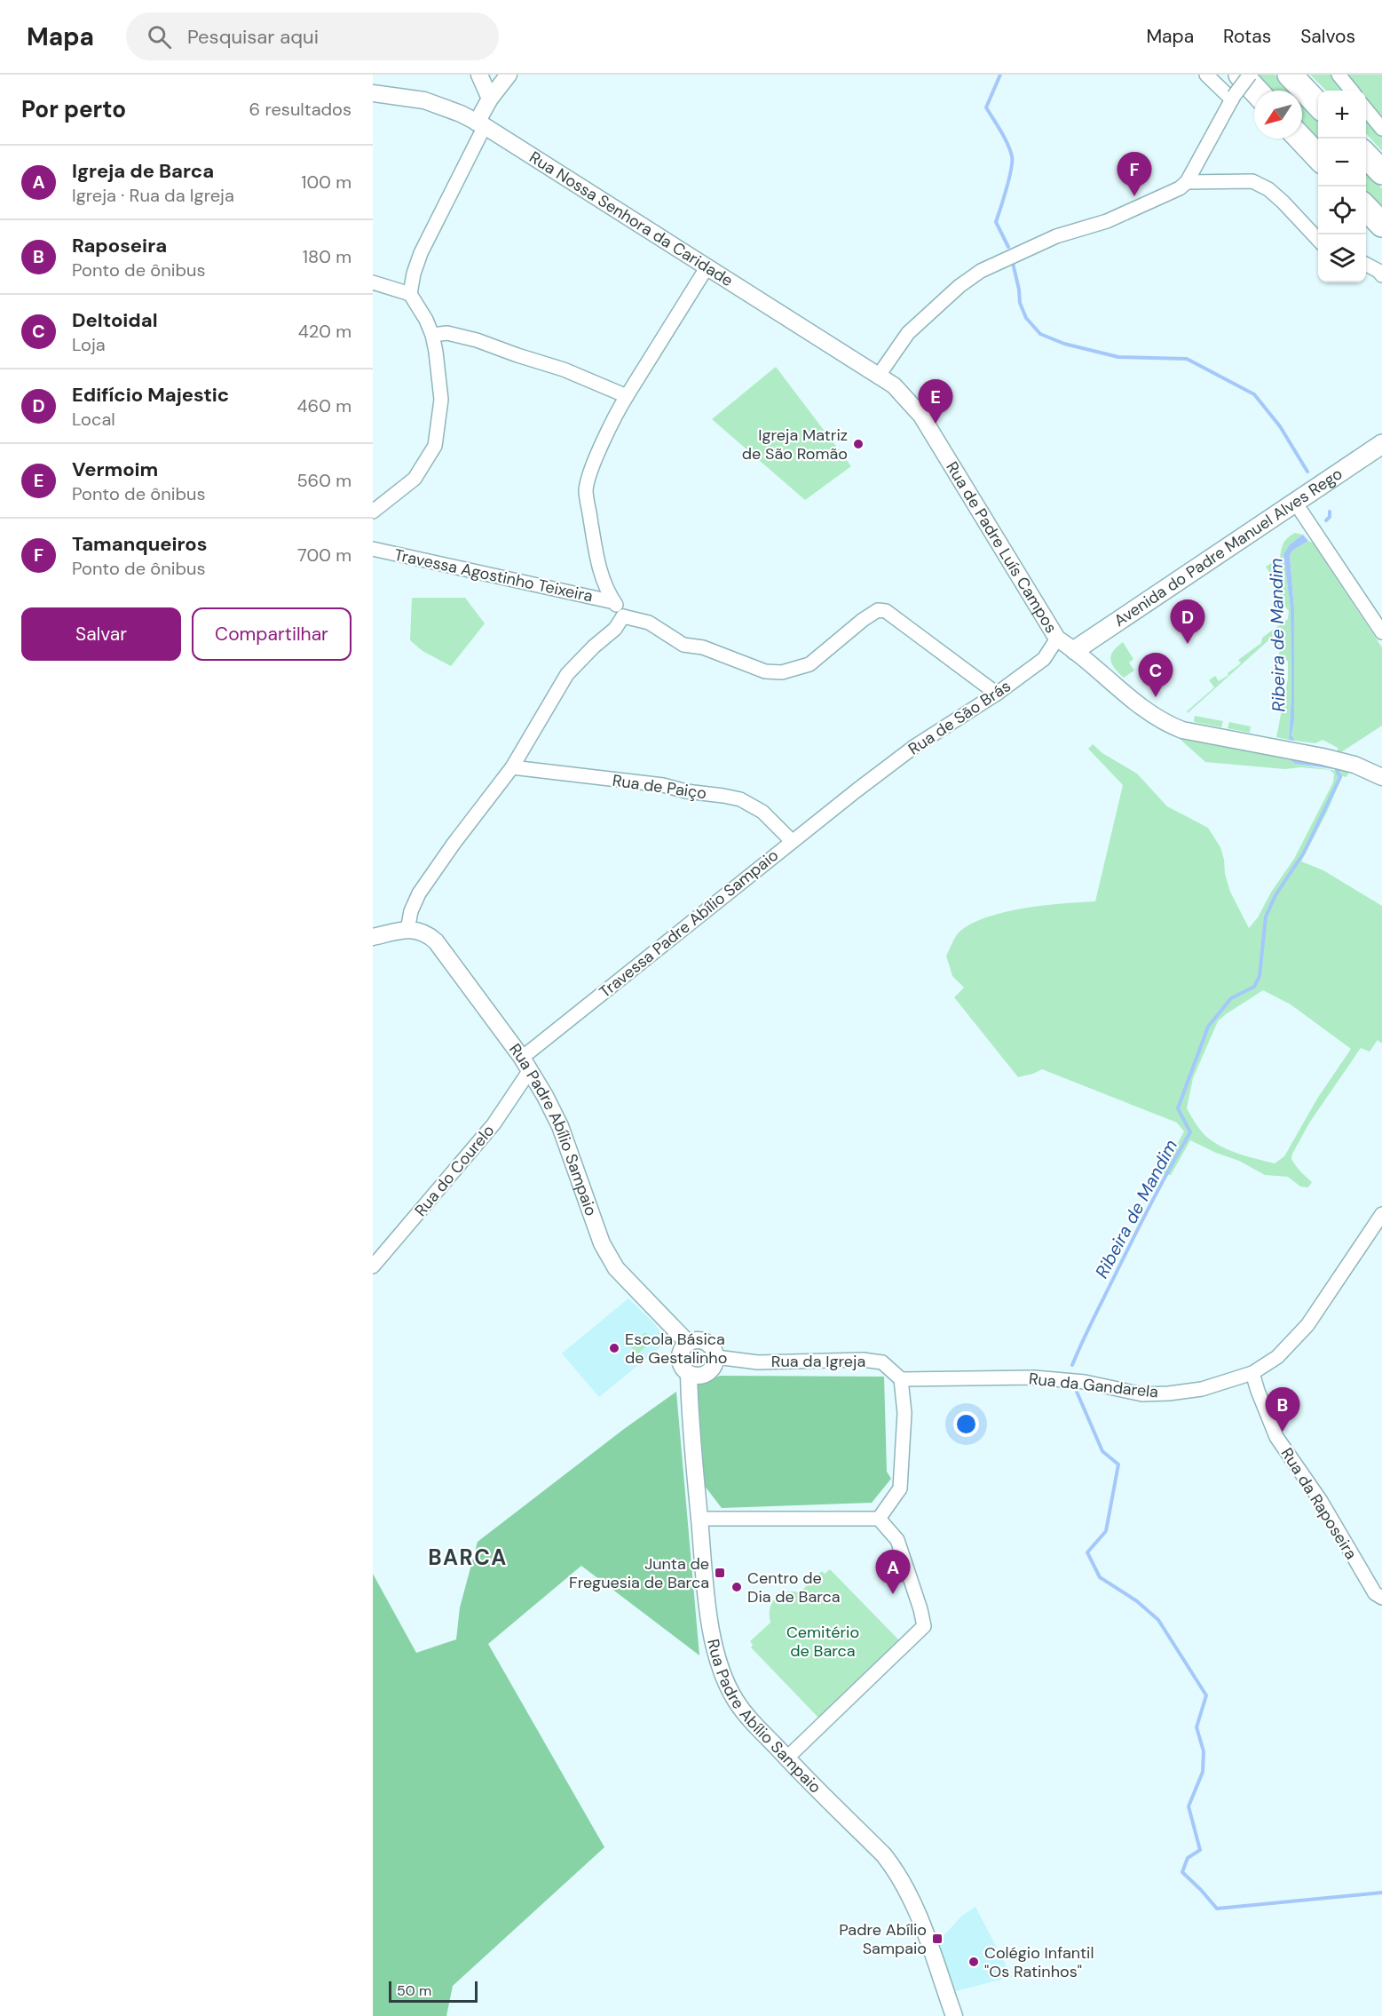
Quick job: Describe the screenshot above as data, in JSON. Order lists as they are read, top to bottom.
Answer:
{
  "streets": {
    "main road": ["Avenida do Padre Manuel Alves Rego"],
    "street": [
      "Rua Nossa Senhora da Caridade",
      "Rua de Padre Luís Campos",
      "Travessa Agostinho Teixeira",
      "Rua de São Brás",
      "Rua de Paiço",
      "Travessa Padre Abílio Sampaio",
      "Rua Padre Abílio Sampaio",
      "Rua do Courelo",
      "Rua da Igreja",
      "Rua da Gandarela",
      "Rua da Raposeira"
    ]
  },
  "crossings": [
    ["Rua Nossa Senhora da Caridade", "Rua de Padre Luís Campos"],
    ["Avenida do Padre Manuel Alves Rego", "Rua de Padre Luís Campos"],
    ["Rua de Padre Luís Campos", "Rua de São Brás"],
    ["Rua de São Brás", "Travessa Padre Abílio Sampaio"],
    ["Rua de Paiço", "Travessa Padre Abílio Sampaio"],
    ["Travessa Padre Abílio Sampaio", "Rua Padre Abílio Sampaio"],
    ["Travessa Padre Abílio Sampaio", "Rua do Courelo"],
    ["Rua Padre Abílio Sampaio", "Rua do Courelo"],
    ["Rua Padre Abílio Sampaio", "Rua da Igreja"],
    ["Rua da Igreja", "Rua da Gandarela"],
    ["Rua da Gandarela", "Rua da Raposeira"]
  ],
  "districts": ["BARCA"],
  "water": ["Ribeira de Mandim"],
  "parks": ["Cemitério de Barca"],
  "places": {
    "other": [
      "Igreja Matriz de São Romão",
      "Escola Básica de Gestalinho",
      "Centro de Dia de Barca",
      "Colégio Infantil \"Os Ratinhos\""
    ],
    "transit": ["Junta de Freguesia de Barca", "Padre Abílio Sampaio"]
  },
  "scale_bar": "50 m",
  "north": "bottom left",
  "page": {
    "header": "Mapa",
    "search": "Pesquisar aqui",
    "nav": ["Mapa", "Rotas", "Salvos"],
    "heading": ["Por perto", "6 resultados"],
    "map_buttons": ["+", "−"],
    "list": [
      {
        "mark": "A",
        "name": "Igreja de Barca",
        "note": "Igreja · Rua da Igreja",
        "value": "100 m"
      },
      {
        "mark": "B",
        "name": "Raposeira",
        "note": "Ponto de ônibus",
        "value": "180 m"
      },
      {
        "mark": "C",
        "name": "Deltoidal",
        "note": "Loja",
        "value": "420 m"
      },
      {
        "mark": "D",
        "name": "Edifício Majestic",
        "note": "Local",
        "value": "460 m"
      },
      {
        "mark": "E",
        "name": "Vermoim",
        "note": "Ponto de ônibus",
        "value": "560 m"
      },
      {
        "mark": "F",
        "name": "Tamanqueiros",
        "note": "Ponto de ônibus",
        "value": "700 m"
      }
    ],
    "pins": [
      "F",
      "E",
      "D",
      "C",
      "B",
      "A"
    ],
    "buttons": ["Salvar", "Compartilhar"],
    "scale": "50 m"
  }
}
